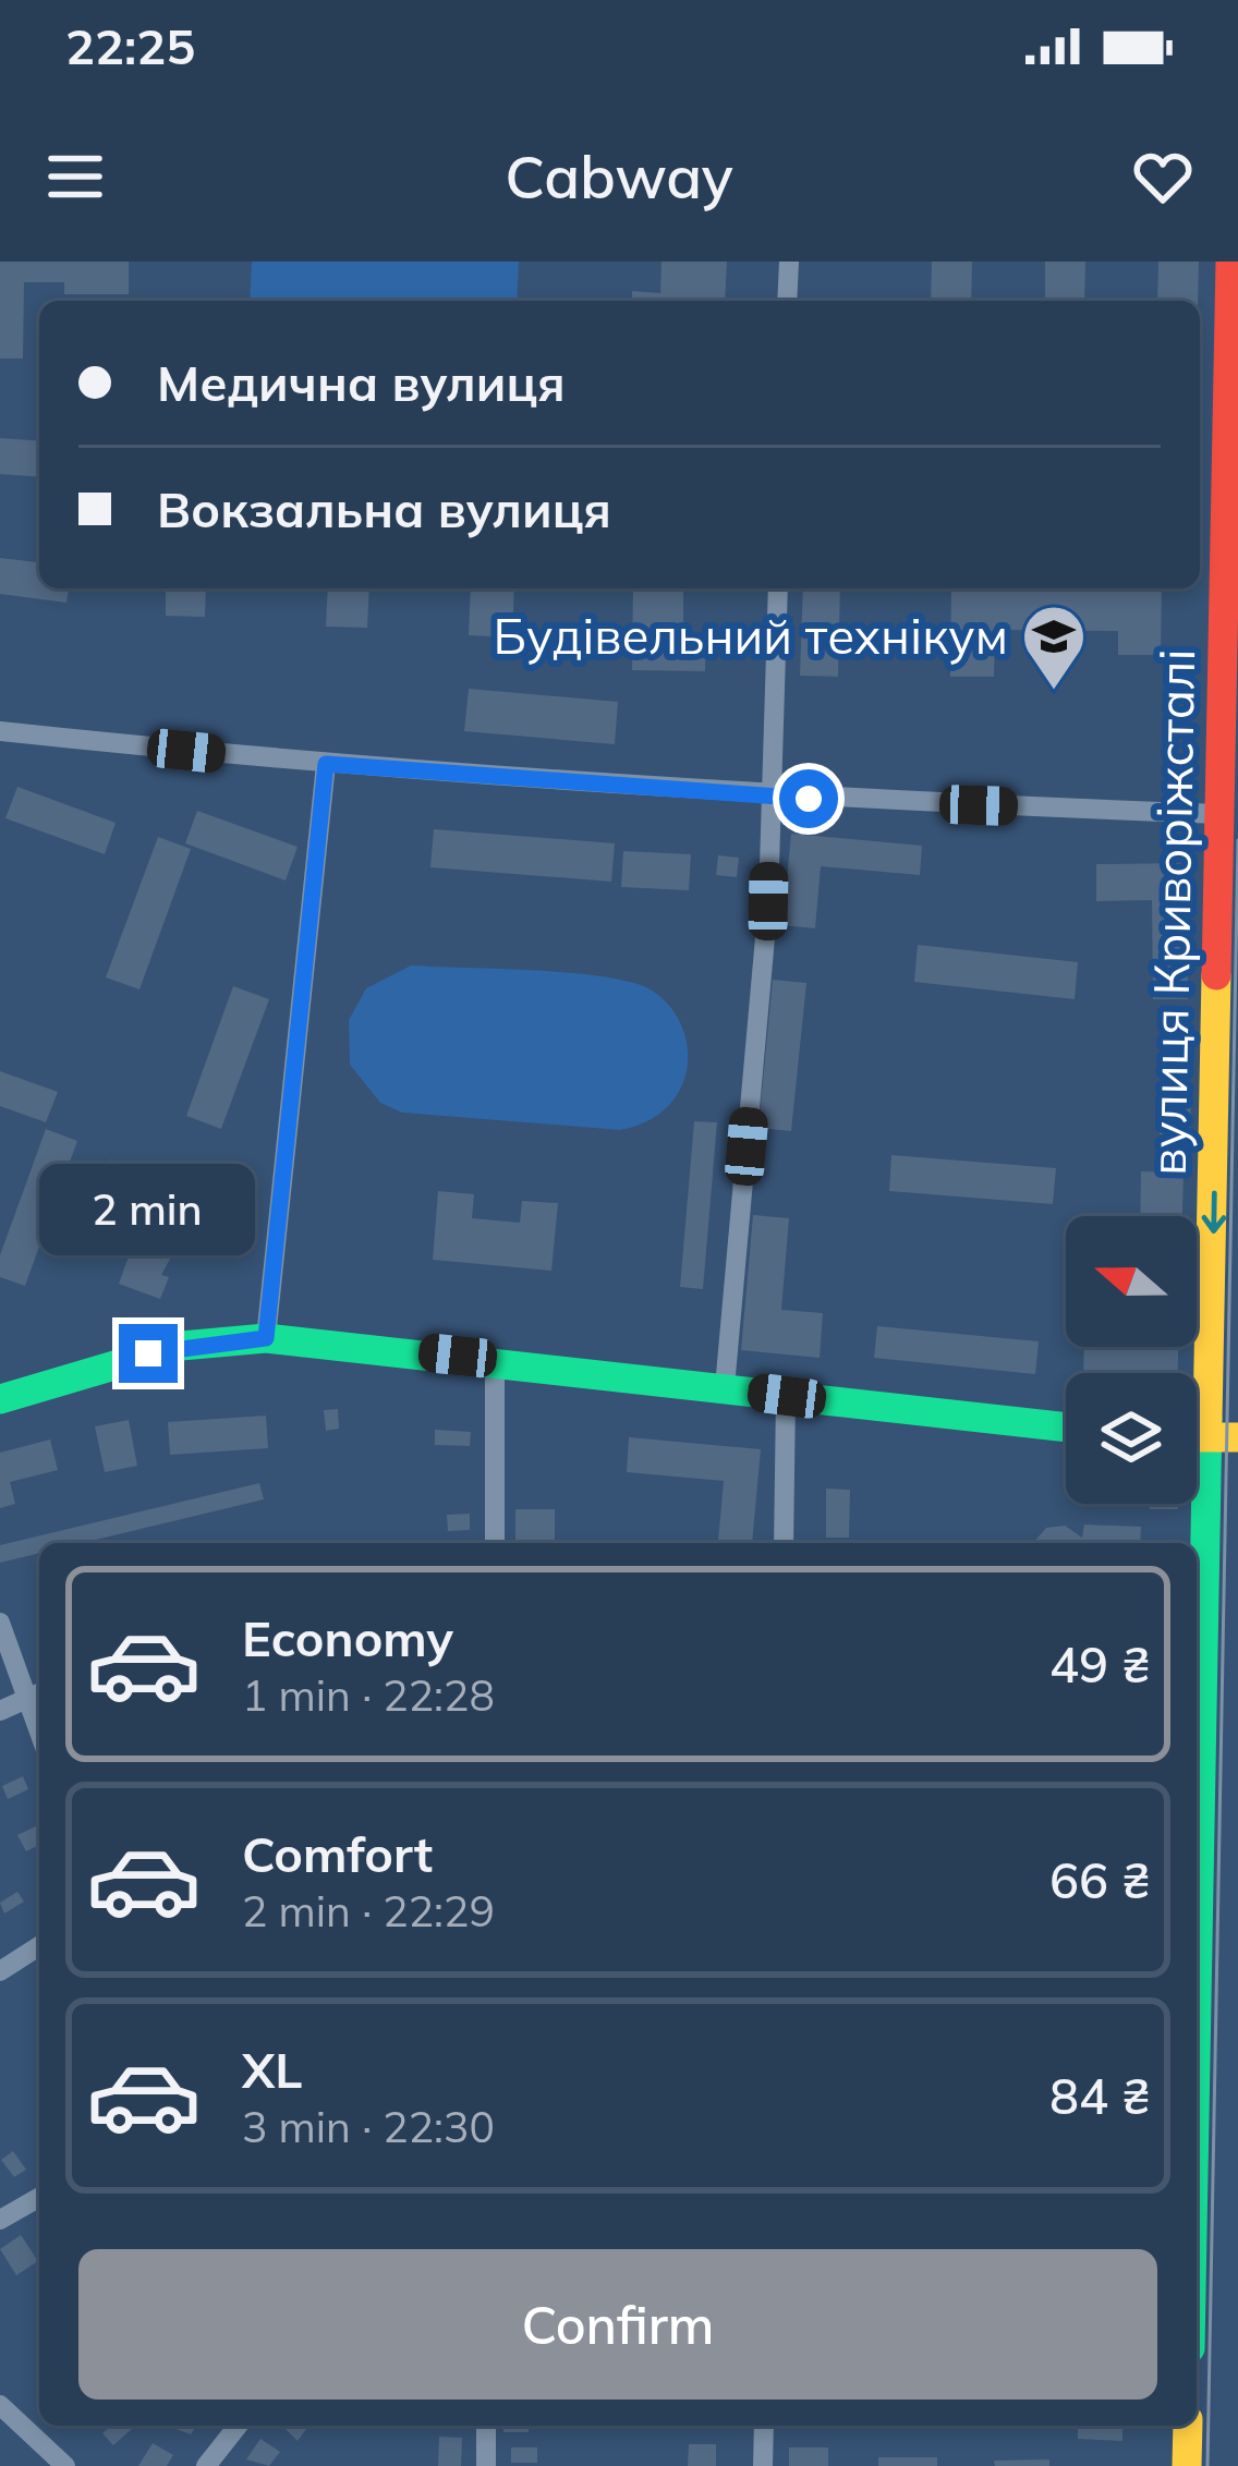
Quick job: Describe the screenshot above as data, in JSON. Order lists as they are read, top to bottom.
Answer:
{
  "streets": {
    "main road": ["вулиця Криворіжсталі"]
  },
  "one_way": ["вулиця Криворіжсталі"],
  "places": {
    "school or university": ["Будівельний технікум"]
  },
  "north": "left",
  "page": {
    "status": "22:25",
    "header": "Cabway",
    "banner": ["Медична вулиця", "Вокзальна вулиця"],
    "bubble": "2 min",
    "list": [
      {
        "name": "Economy",
        "note": "1 min · 22:28",
        "value": "49 ₴"
      },
      {
        "name": "Comfort",
        "note": "2 min · 22:29",
        "value": "66 ₴"
      },
      {
        "name": "XL",
        "note": "3 min · 22:30",
        "value": "84 ₴"
      }
    ],
    "buttons": "Confirm"
  }
}
